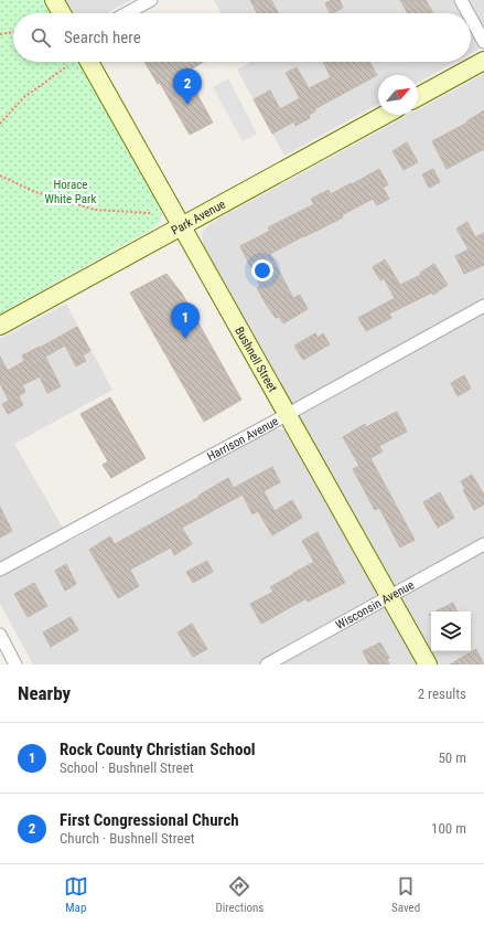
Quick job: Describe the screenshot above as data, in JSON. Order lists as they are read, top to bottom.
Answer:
{
  "streets": {
    "street": [
      "Park Avenue",
      "Bushnell Street",
      "Harrison Avenue",
      "Wisconsin Avenue"
    ]
  },
  "crossings": [
    ["Park Avenue", "Bushnell Street"],
    ["Bushnell Street", "Harrison Avenue"],
    ["Bushnell Street", "Wisconsin Avenue"]
  ],
  "parks": ["Horace White Park"],
  "north": "top right",
  "page": {
    "search": "Search here",
    "pins": ["2", "1"],
    "heading": ["Nearby", "2 results"],
    "list": [
      {
        "mark": "1",
        "name": "Rock County Christian School",
        "note": "School · Bushnell Street",
        "value": "50 m"
      },
      {
        "mark": "2",
        "name": "First Congressional Church",
        "note": "Church · Bushnell Street",
        "value": "100 m"
      }
    ],
    "nav": ["Map", "Directions", "Saved"]
  }
}
